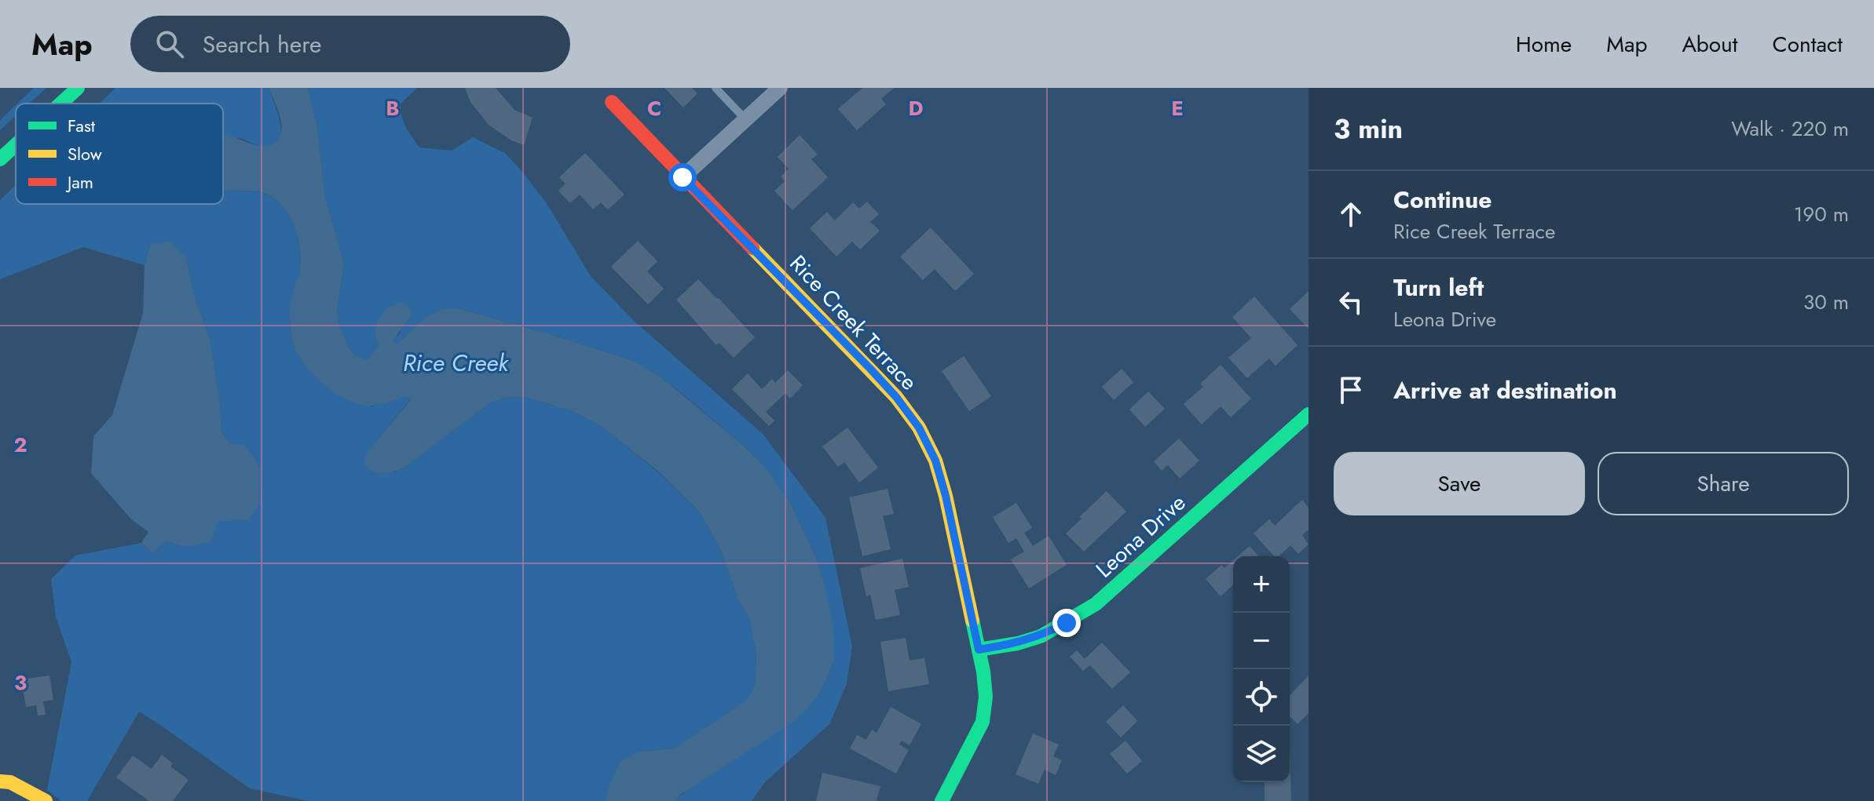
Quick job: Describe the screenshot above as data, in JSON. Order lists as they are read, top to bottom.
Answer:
{
  "streets": {
    "street": ["Rice Creek Terrace", "Leona Drive"]
  },
  "crossings": [
    ["Rice Creek Terrace", "Leona Drive"]
  ],
  "water": ["Rice Creek"],
  "legend": ["Fast", "Slow", "Jam"],
  "page": {
    "header": "Map",
    "search": "Search here",
    "nav": [
      "Home",
      "Map",
      "About",
      "Contact"
    ],
    "heading": ["3 min", "Walk · 220 m"],
    "list": [
      ["Continue", "Rice Creek Terrace", "190 m"],
      ["Turn left", "Leona Drive", "30 m"],
      "Arrive at destination"
    ],
    "buttons": ["Save", "Share"],
    "map_buttons": ["+", "−"]
  },
  "grid": {
    "columns": [
      "B",
      "C",
      "D",
      "E"
    ],
    "rows": ["2", "3"]
  }
}
